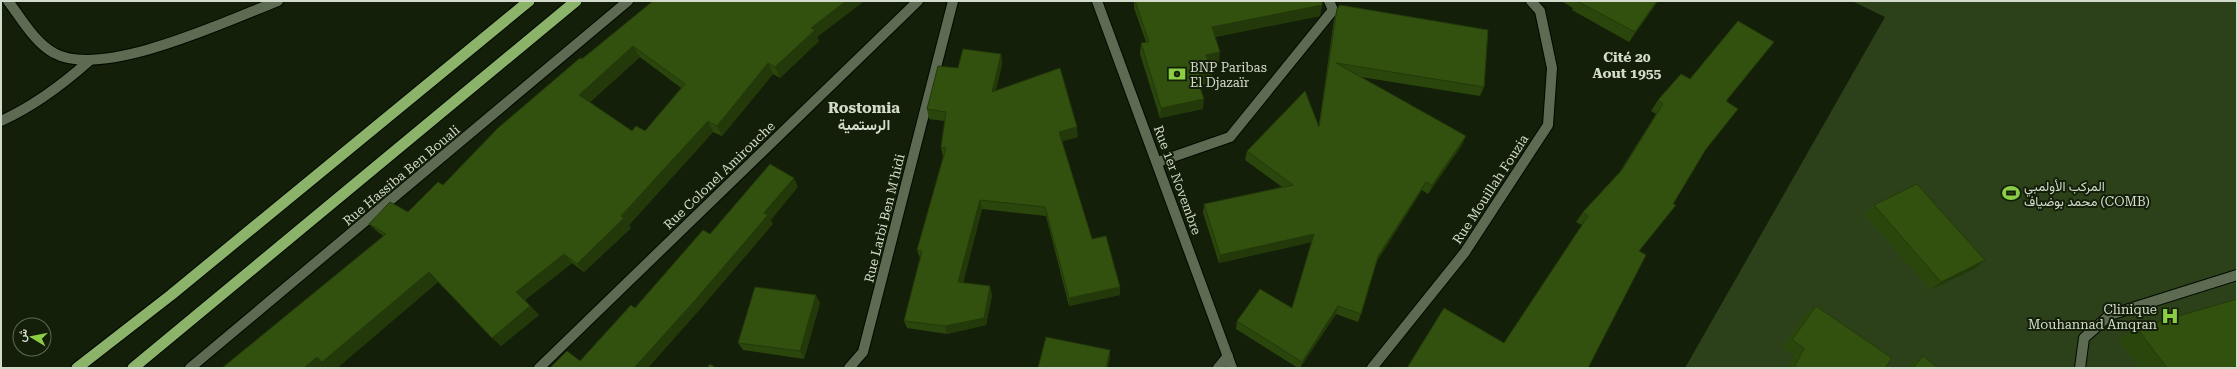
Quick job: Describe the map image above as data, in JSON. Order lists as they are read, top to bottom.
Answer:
{
  "streets": {
    "street": [
      "Rue Hassiba Ben Bouali",
      "Rue Colonel Amirouche",
      "Rue 1er Novembre",
      "Rue Mouillah Fouzia",
      "Rue Larbi Ben M'hidi"
    ]
  },
  "districts": ["Cité 20 Aout 1955", "Rostomia الرستمية"],
  "places": {
    "bank": ["BNP Paribas El Djazaïr"],
    "sports": ["المركب الأولمبي محمد بوضياف (COMB)"],
    "hospital": ["Clinique Mouhannad Amqran"]
  },
  "north": "left"
}
